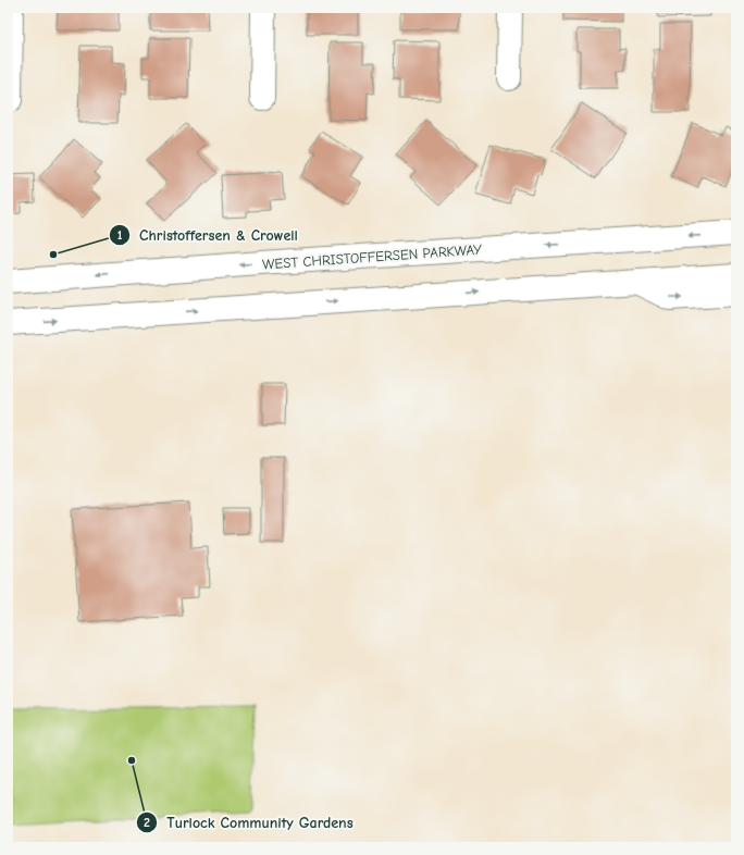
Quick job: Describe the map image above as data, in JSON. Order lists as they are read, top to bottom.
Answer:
{
  "streets": {
    "street": ["WEST CHRISTOFFERSEN PARKWAY"]
  },
  "places": ["Christoffersen & Crowell", "Turlock Community Gardens"]
}
